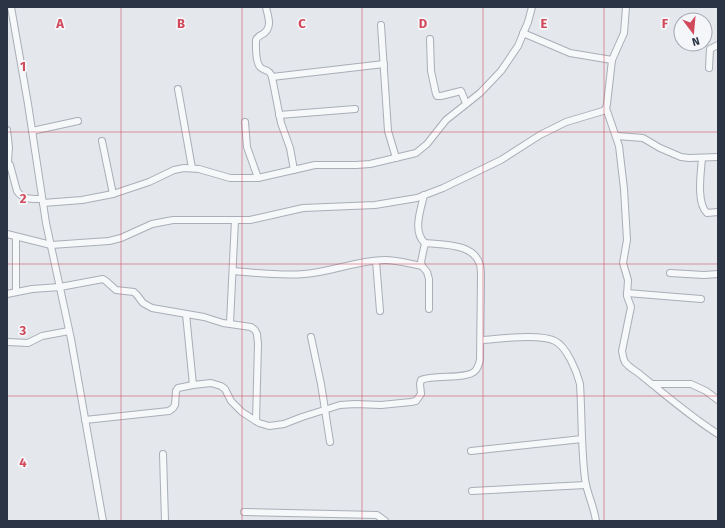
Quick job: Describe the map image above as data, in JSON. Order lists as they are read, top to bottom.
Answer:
{
  "north": "bottom",
  "grid": {
    "columns": [
      "A",
      "B",
      "C",
      "D",
      "E",
      "F"
    ],
    "rows": [
      "1",
      "2",
      "3",
      "4"
    ]
  }
}
